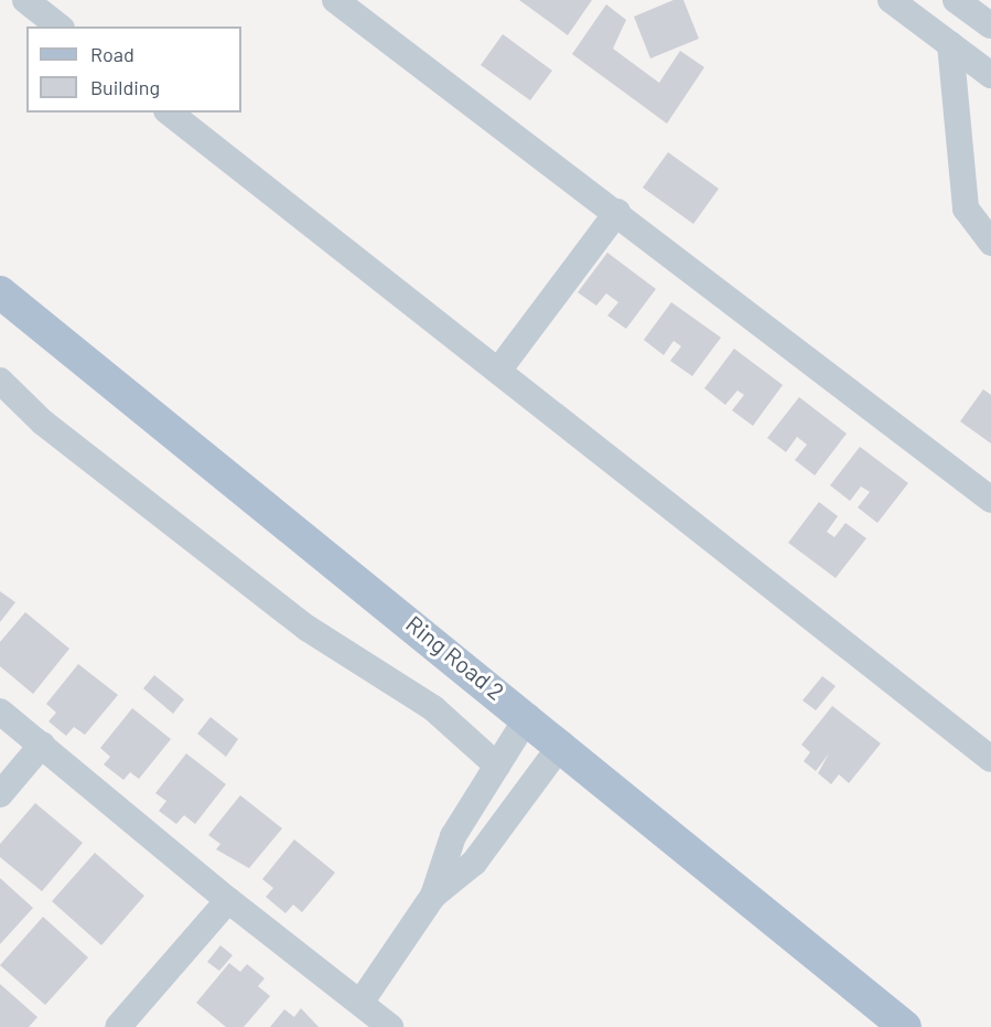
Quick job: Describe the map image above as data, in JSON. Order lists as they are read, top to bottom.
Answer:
{
  "streets": {
    "main road": ["Ring Road 2"]
  },
  "legend": ["Road", "Building"]
}
